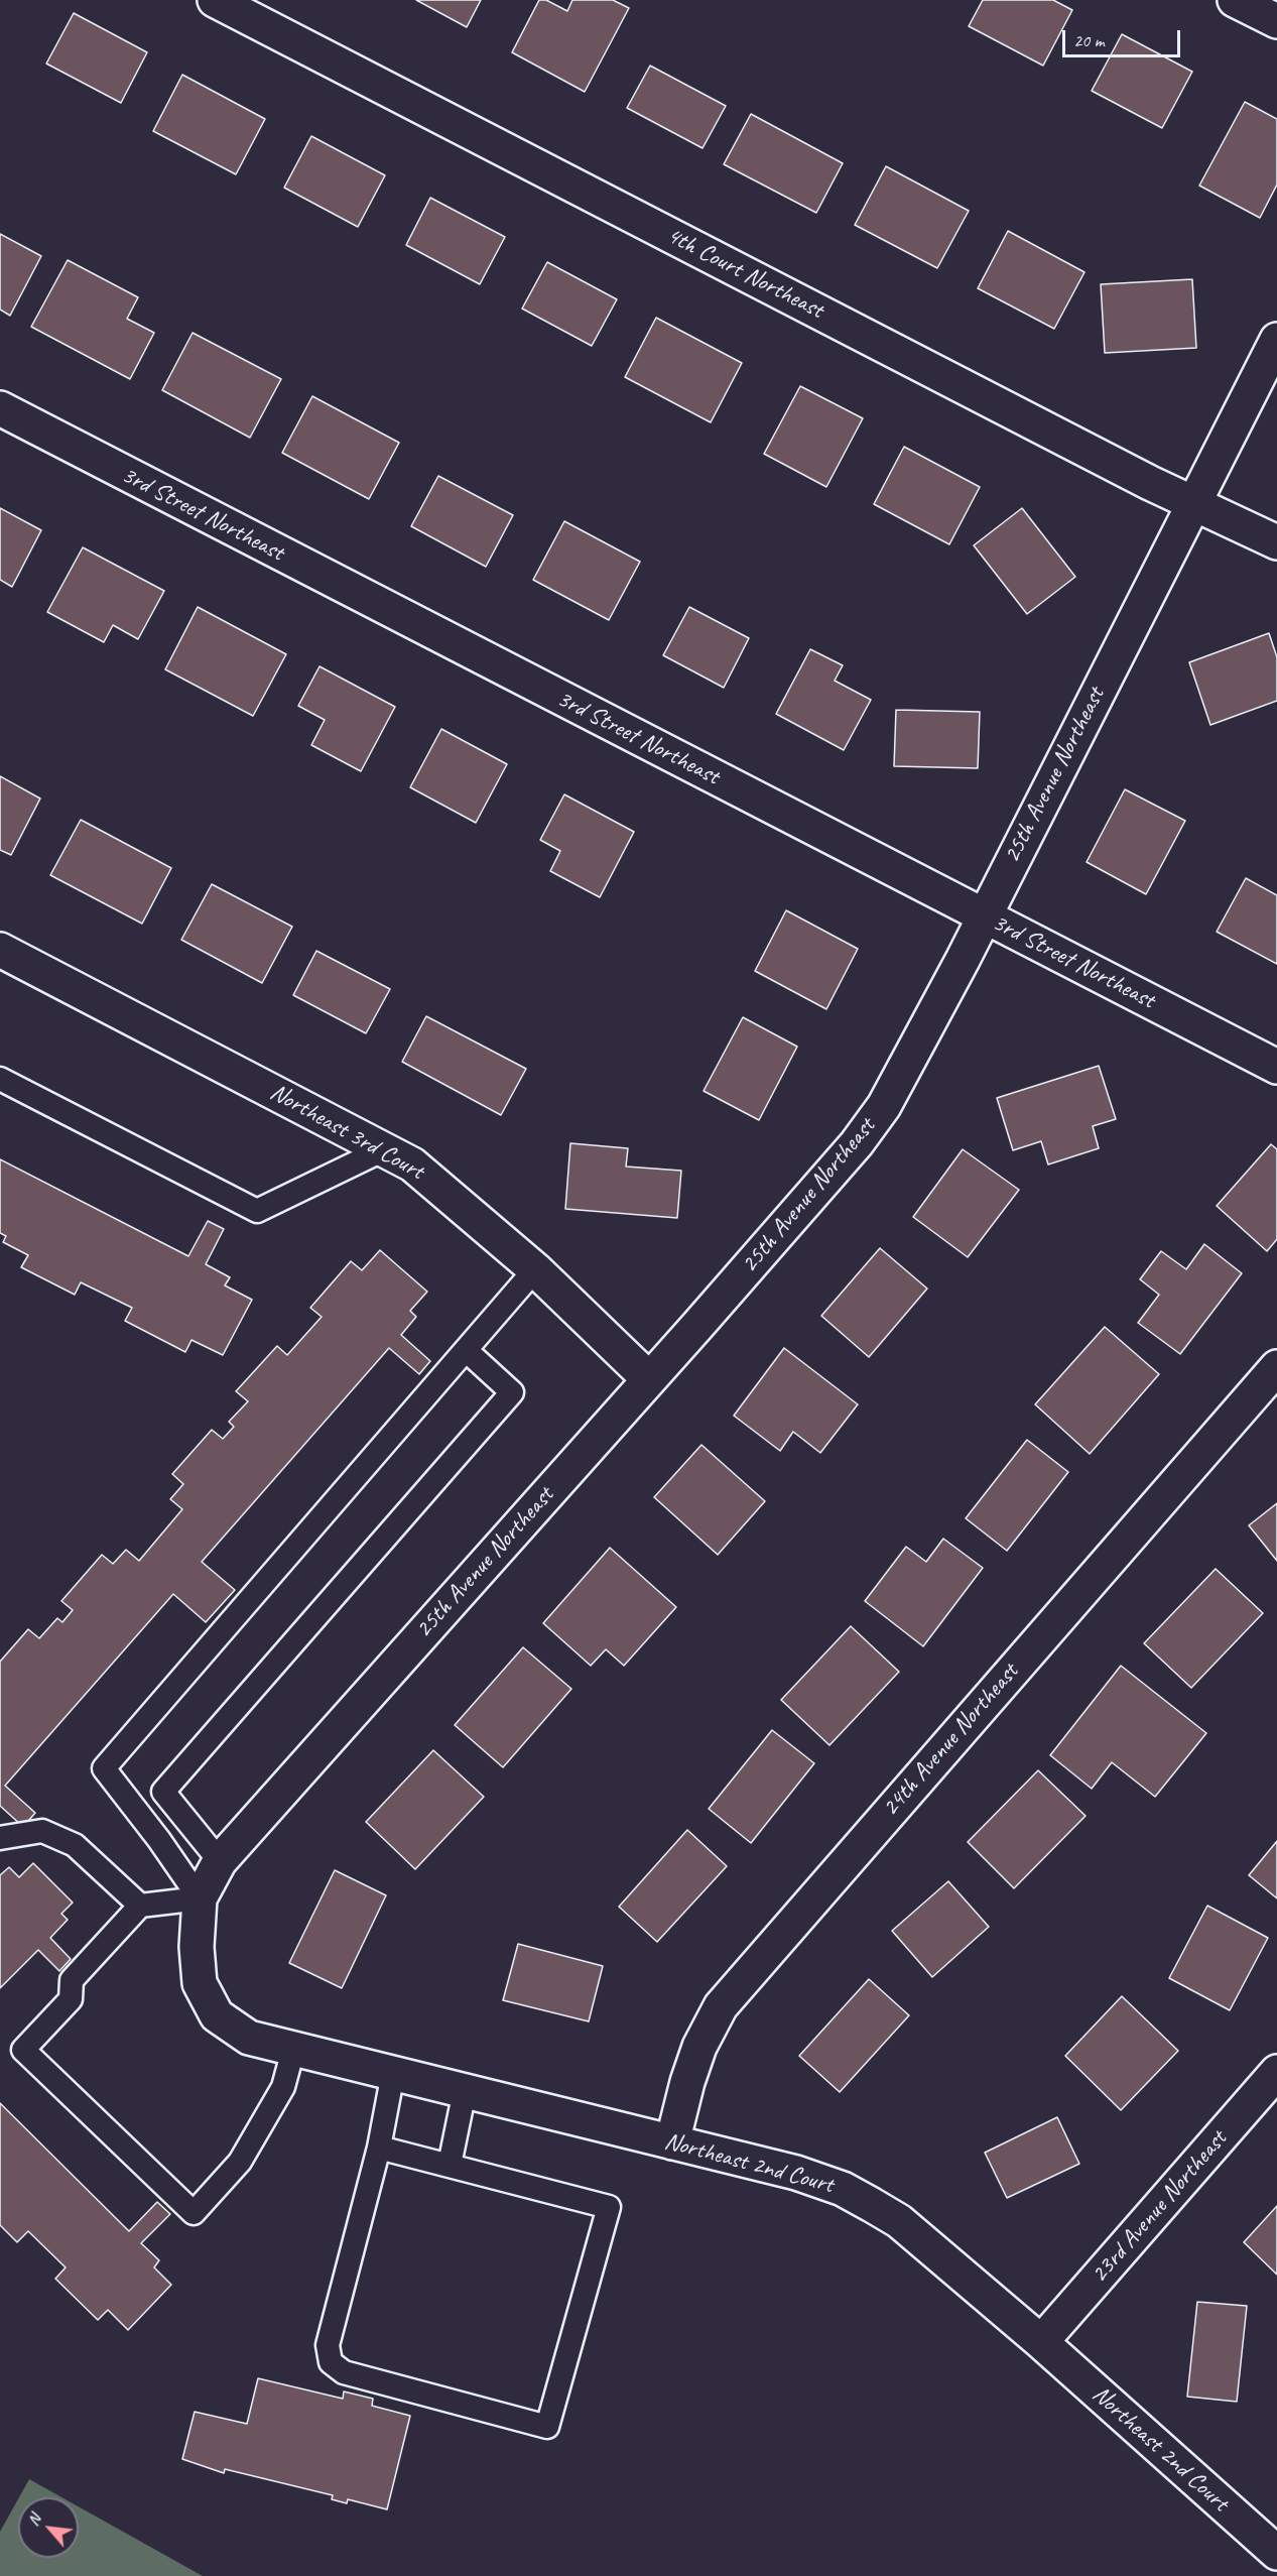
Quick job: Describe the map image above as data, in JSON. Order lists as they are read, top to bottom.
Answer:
{
  "streets": {
    "street": [
      "4th Court Northeast",
      "3rd Street Northeast",
      "25th Avenue Northeast",
      "Northeast 3rd Court",
      "24th Avenue Northeast",
      "Northeast 2nd Court",
      "23rd Avenue Northeast"
    ]
  },
  "crossings": [
    ["4th Court Northeast", "25th Avenue Northeast"],
    ["3rd Street Northeast", "25th Avenue Northeast"],
    ["25th Avenue Northeast", "Northeast 3rd Court"],
    ["25th Avenue Northeast", "Northeast 2nd Court"],
    ["24th Avenue Northeast", "Northeast 2nd Court"],
    ["Northeast 2nd Court", "23rd Avenue Northeast"]
  ],
  "scale_bar": "20 m",
  "north": "top left"
}
